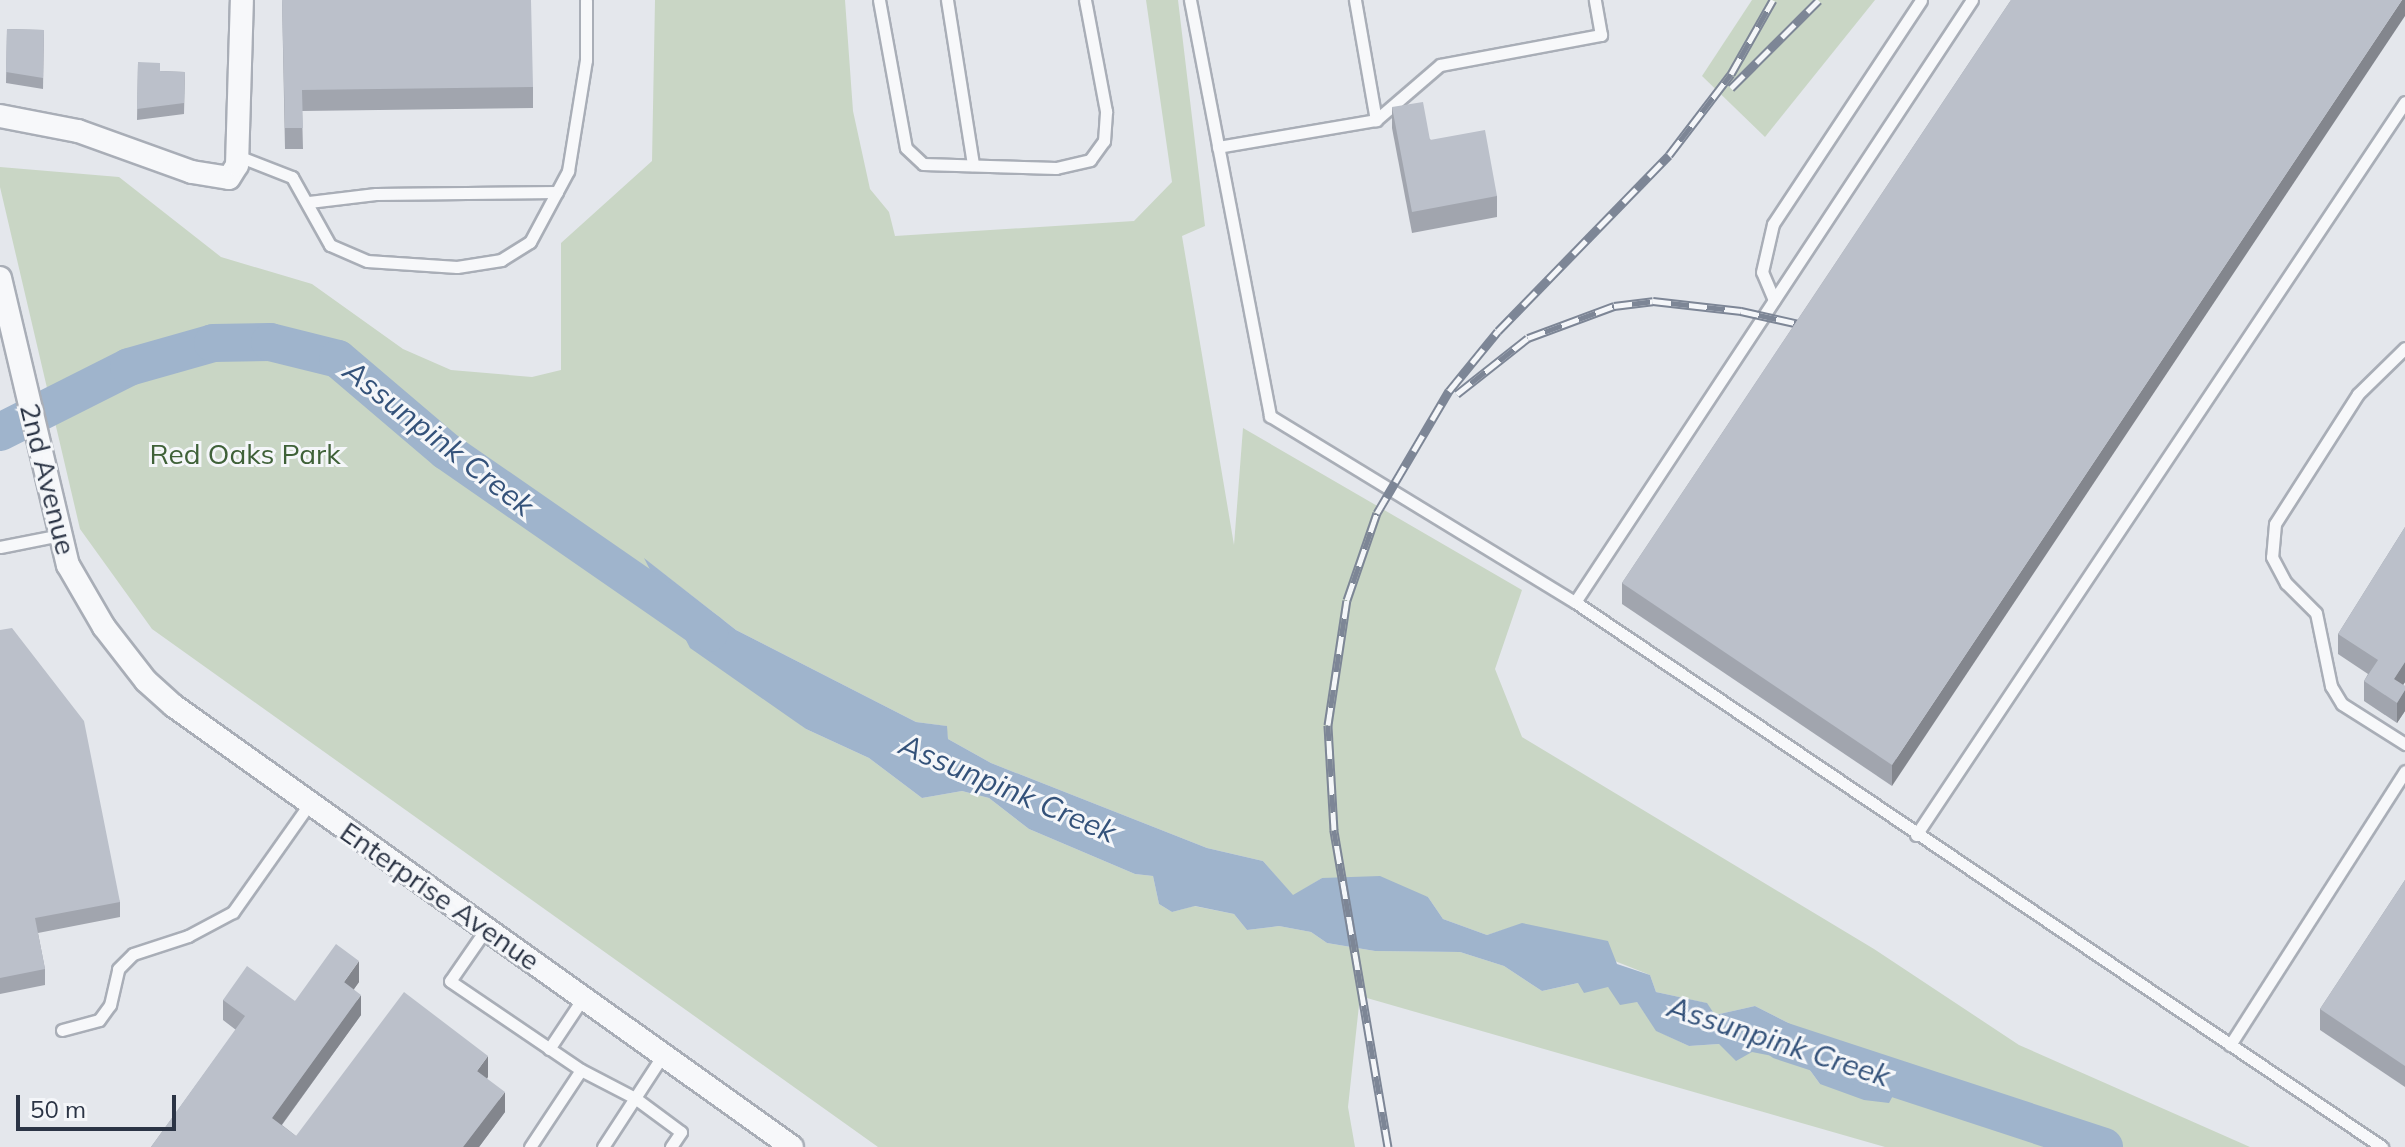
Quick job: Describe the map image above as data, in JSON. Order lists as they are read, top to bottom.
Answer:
{
  "streets": {
    "street": ["2nd Avenue", "Enterprise Avenue"]
  },
  "crossings": [
    ["2nd Avenue", "Enterprise Avenue"]
  ],
  "water": ["Assunpink Creek"],
  "parks": ["Red Oaks Park"],
  "scale_bar": "50 m"
}
